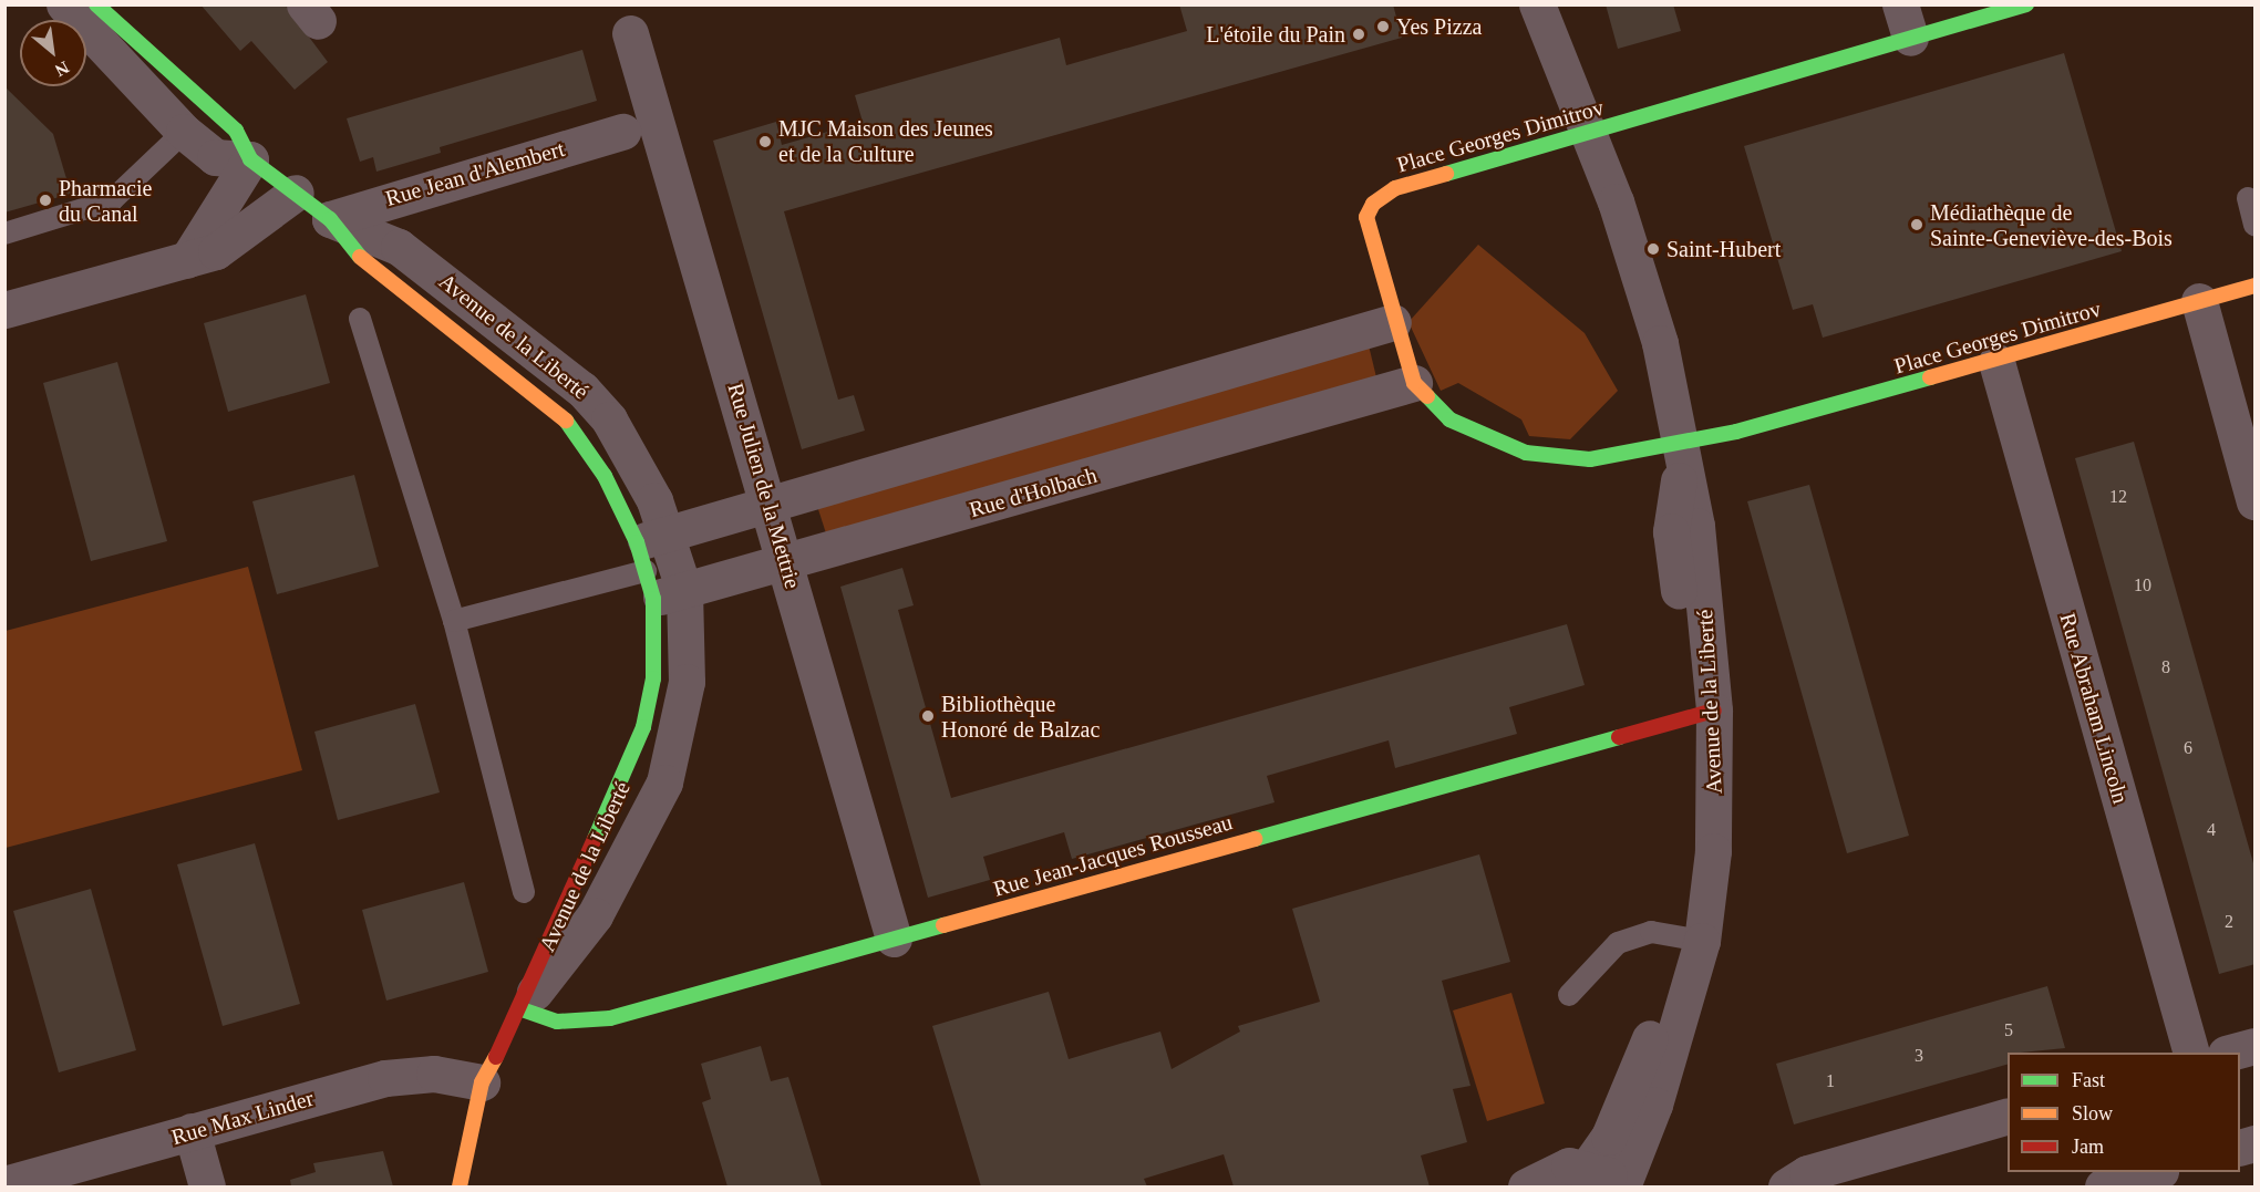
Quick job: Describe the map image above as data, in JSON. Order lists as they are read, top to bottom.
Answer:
{
  "streets": {
    "street": [
      "Place Georges Dimitrov",
      "Rue Jean d'Alembert",
      "Avenue de la Liberté",
      "Rue Julien de la Mettrie",
      "Rue d'Holbach",
      "Rue Abraham Lincoln",
      "Rue Jean-Jacques Rousseau",
      "Rue Max Linder"
    ]
  },
  "crossings": [
    ["Place Georges Dimitrov", "Avenue de la Liberté"],
    ["Place Georges Dimitrov", "Rue d'Holbach"],
    ["Place Georges Dimitrov", "Rue Abraham Lincoln"],
    ["Rue Jean d'Alembert", "Avenue de la Liberté"],
    ["Avenue de la Liberté", "Rue d'Holbach"],
    ["Avenue de la Liberté", "Rue Jean-Jacques Rousseau"],
    ["Avenue de la Liberté", "Rue Max Linder"],
    ["Rue Julien de la Mettrie", "Rue d'Holbach"],
    ["Rue Julien de la Mettrie", "Rue Jean-Jacques Rousseau"]
  ],
  "places": [
    "Yes Pizza",
    "L'étoile du Pain",
    "MJC Maison des Jeunes et de la Culture",
    "Pharmacie du Canal",
    "Médiathèque de Sainte-Geneviève-des-Bois",
    "Saint-Hubert",
    "Bibliothèque Honoré de Balzac"
  ],
  "house_numbers": [
    "12",
    "10",
    "8",
    "6",
    "4",
    "2",
    "5",
    "3",
    "1"
  ],
  "legend": ["Fast", "Slow", "Jam"],
  "north": "bottom right"
}
